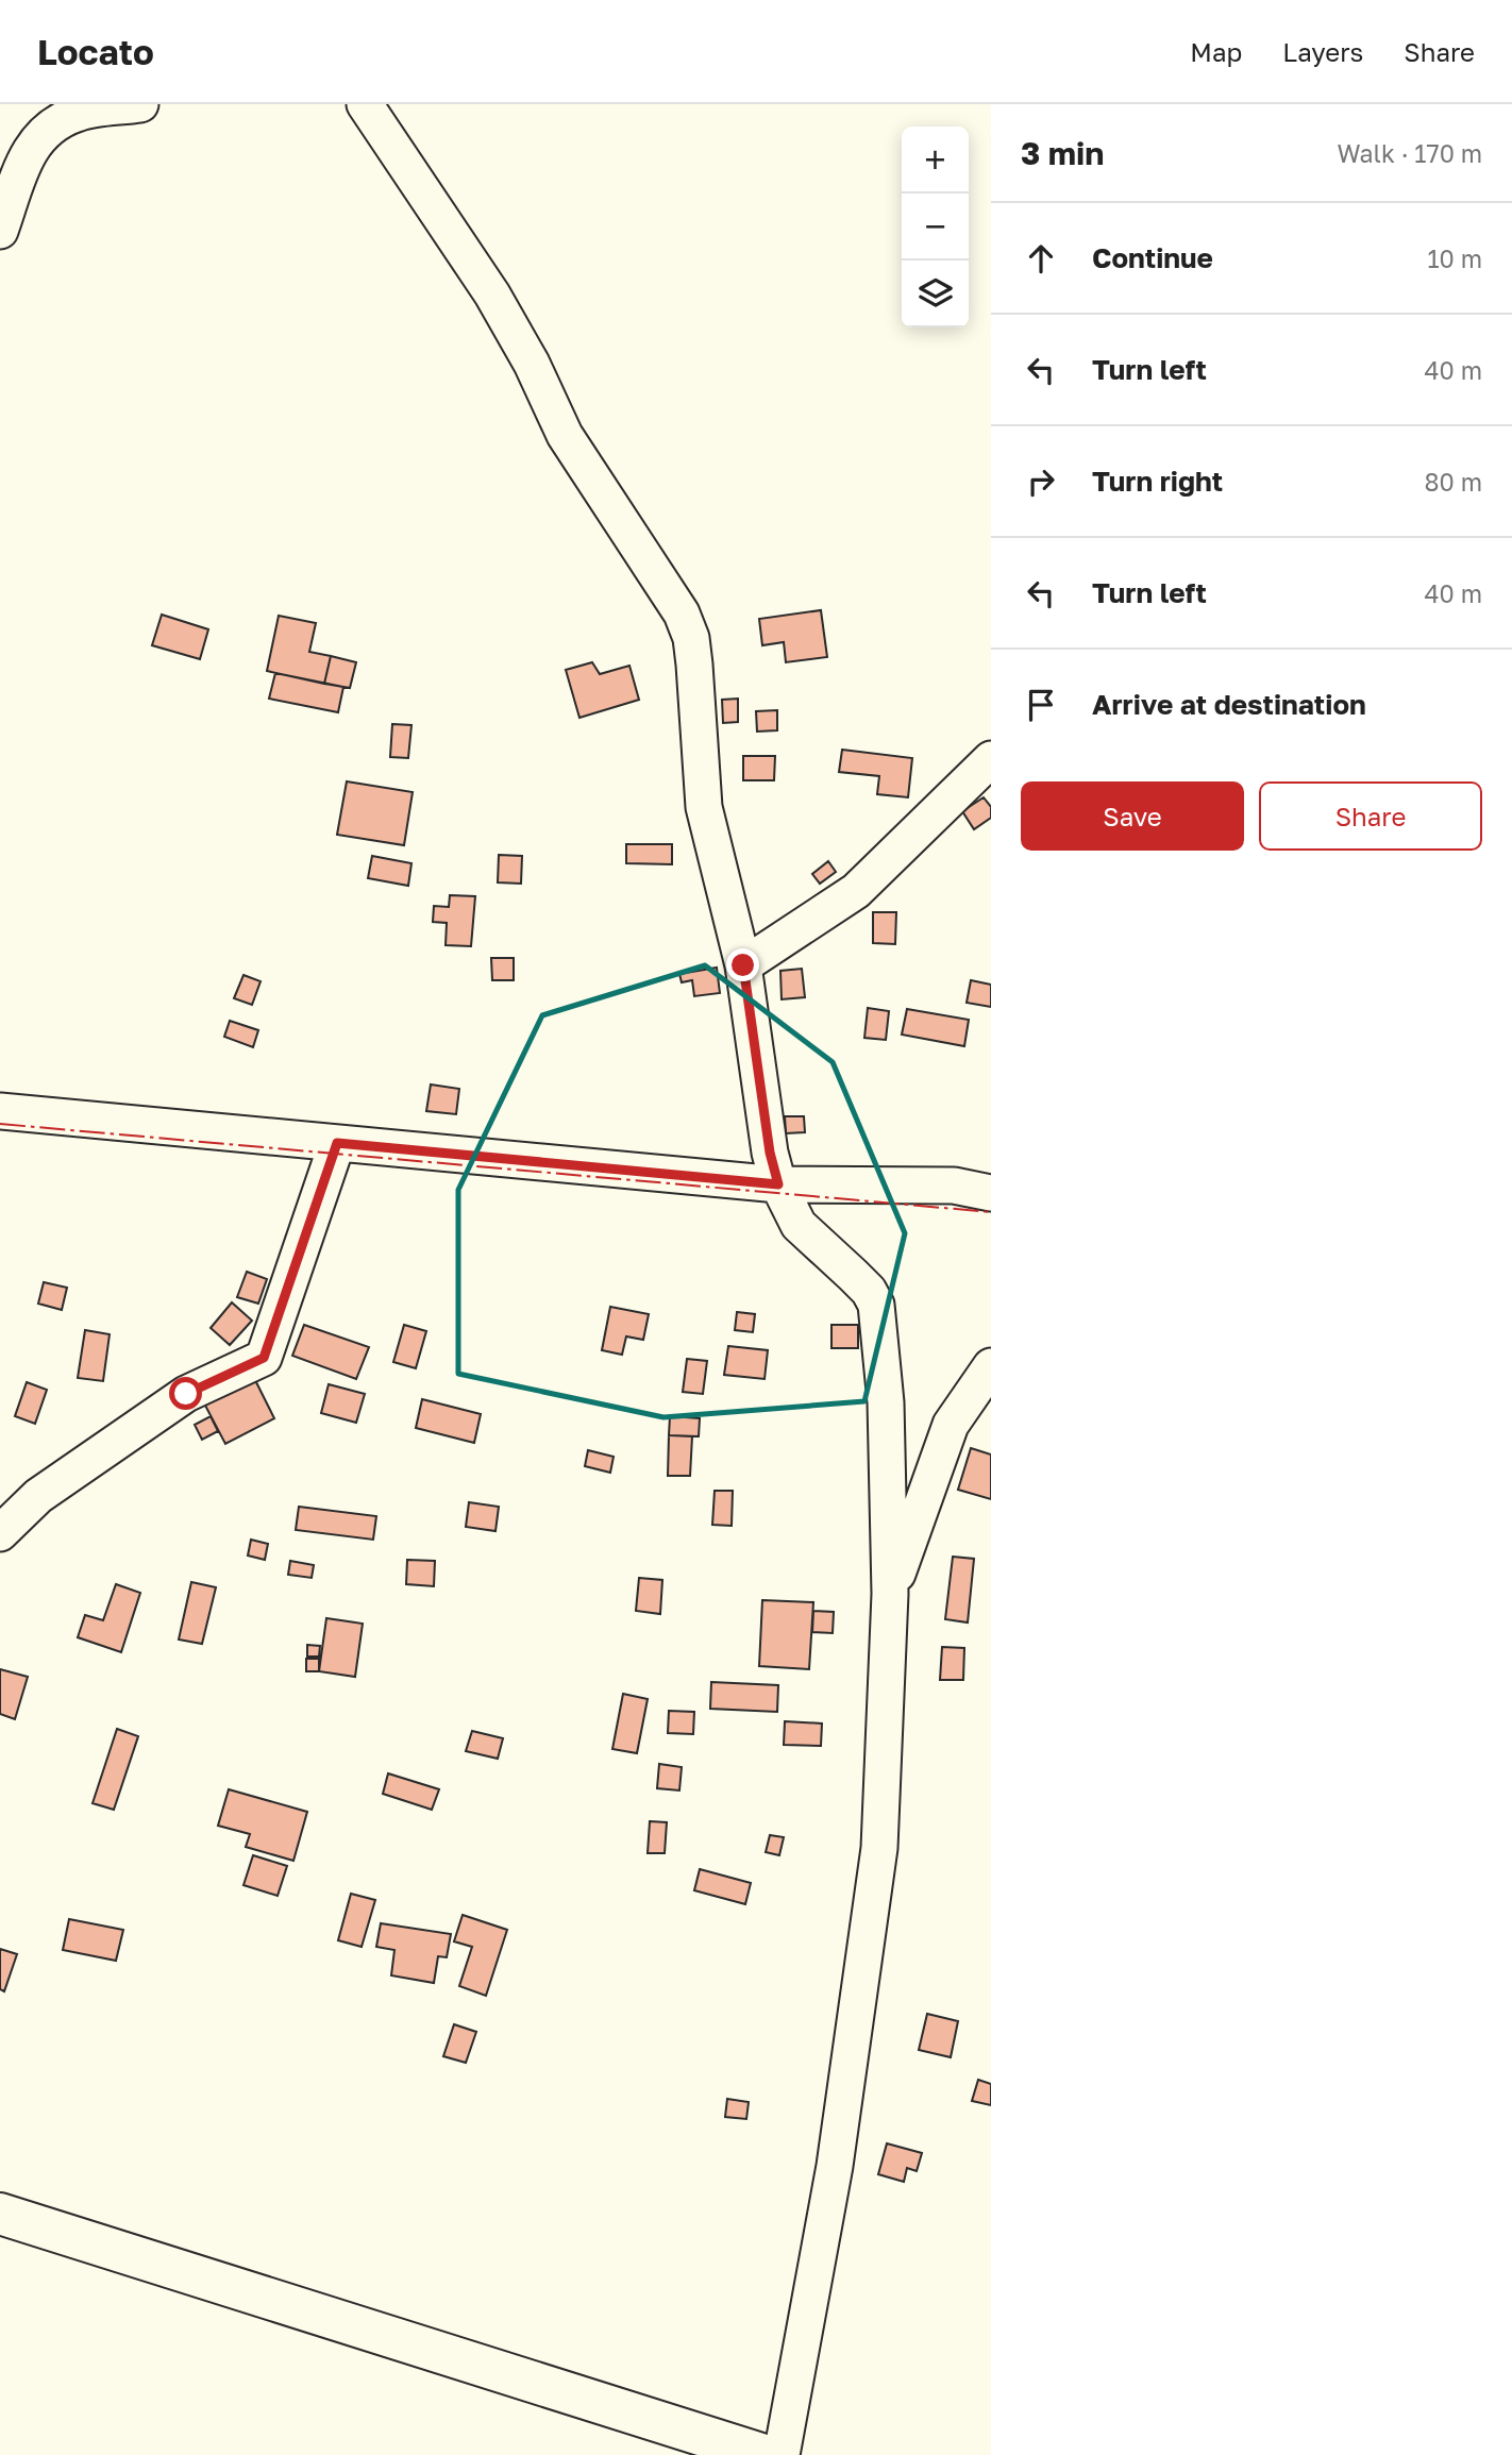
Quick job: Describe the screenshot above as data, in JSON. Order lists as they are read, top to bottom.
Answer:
{
  "page": {
    "header": "Locato",
    "nav": ["Map", "Layers", "Share"],
    "heading": ["3 min", "Walk · 170 m"],
    "map_buttons": ["+", "−"],
    "list": [
      ["Continue", "10 m"],
      ["Turn left", "40 m"],
      ["Turn right", "80 m"],
      ["Turn left", "40 m"],
      "Arrive at destination"
    ],
    "buttons": ["Save", "Share"]
  }
}
